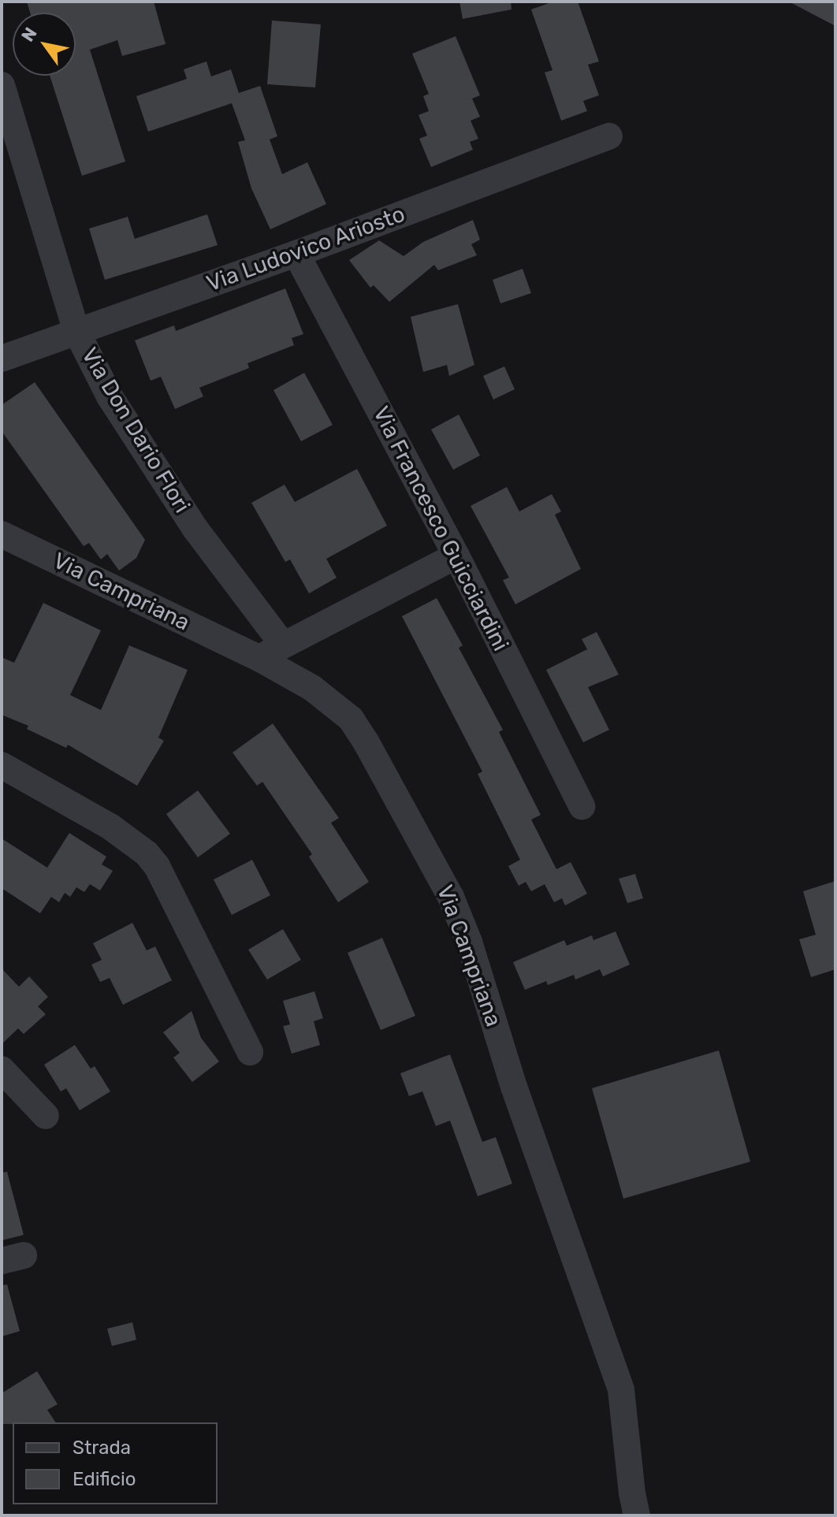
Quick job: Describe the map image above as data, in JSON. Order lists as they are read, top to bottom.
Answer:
{
  "streets": {
    "street": [
      "Via Ludovico Ariosto",
      "Via Don Dario Flori",
      "Via Francesco Guicciardini",
      "Via Campriana"
    ]
  },
  "crossings": [
    ["Via Ludovico Ariosto", "Via Don Dario Flori"],
    ["Via Ludovico Ariosto", "Via Francesco Guicciardini"]
  ],
  "legend": ["Strada", "Edificio"],
  "north": "top left"
}
